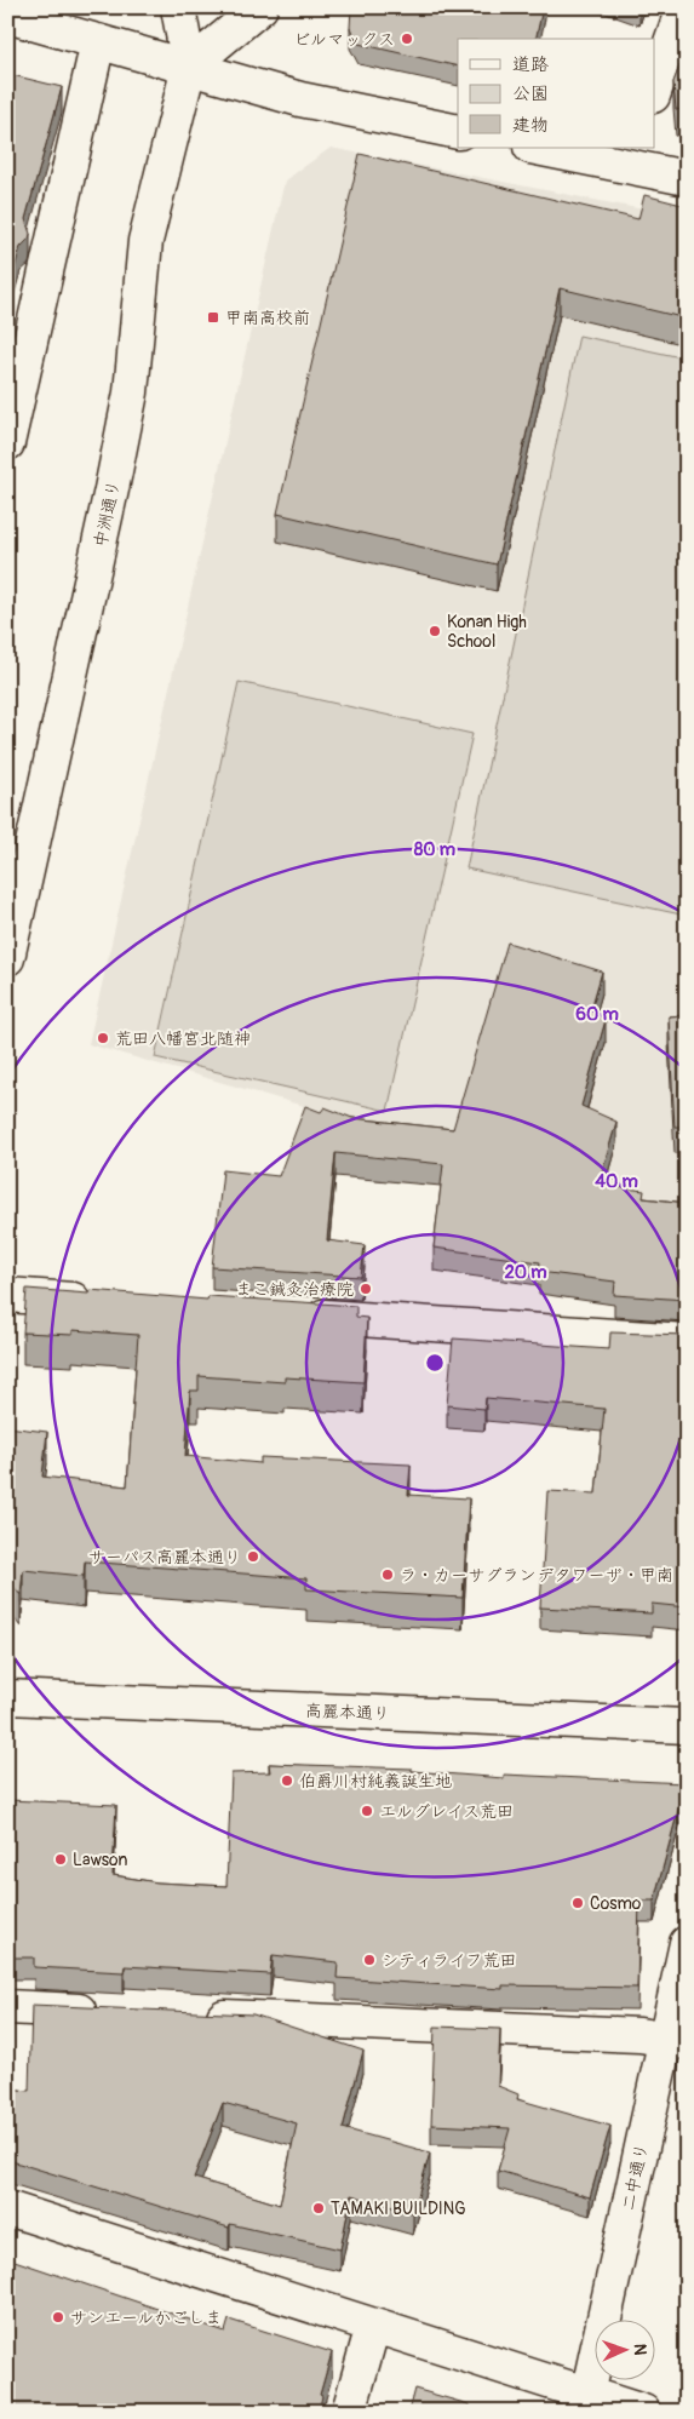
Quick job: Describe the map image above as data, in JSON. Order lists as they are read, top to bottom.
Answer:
{
  "streets": {
    "street": ["中洲通り", "高麗本通り", "二中通り"]
  },
  "places": {
    "other": [
      "ビルマックス",
      "Konan High School",
      "荒田八幡宮北随神",
      "まこ鍼灸治療院",
      "サーパス高麗本通り",
      "ラ・カーサグランデタワーザ・甲南",
      "伯爵川村純義誕生地",
      "エルグレイス荒田",
      "Lawson",
      "Cosmo",
      "シティライフ荒田",
      "TAMAKI BUILDING",
      "サンエールかごしま"
    ],
    "transit": ["甲南高校前"]
  },
  "legend": ["道路", "公園", "建物"],
  "north": "right",
  "rings": [
    "80 m",
    "60 m",
    "40 m",
    "20 m"
  ]
}
